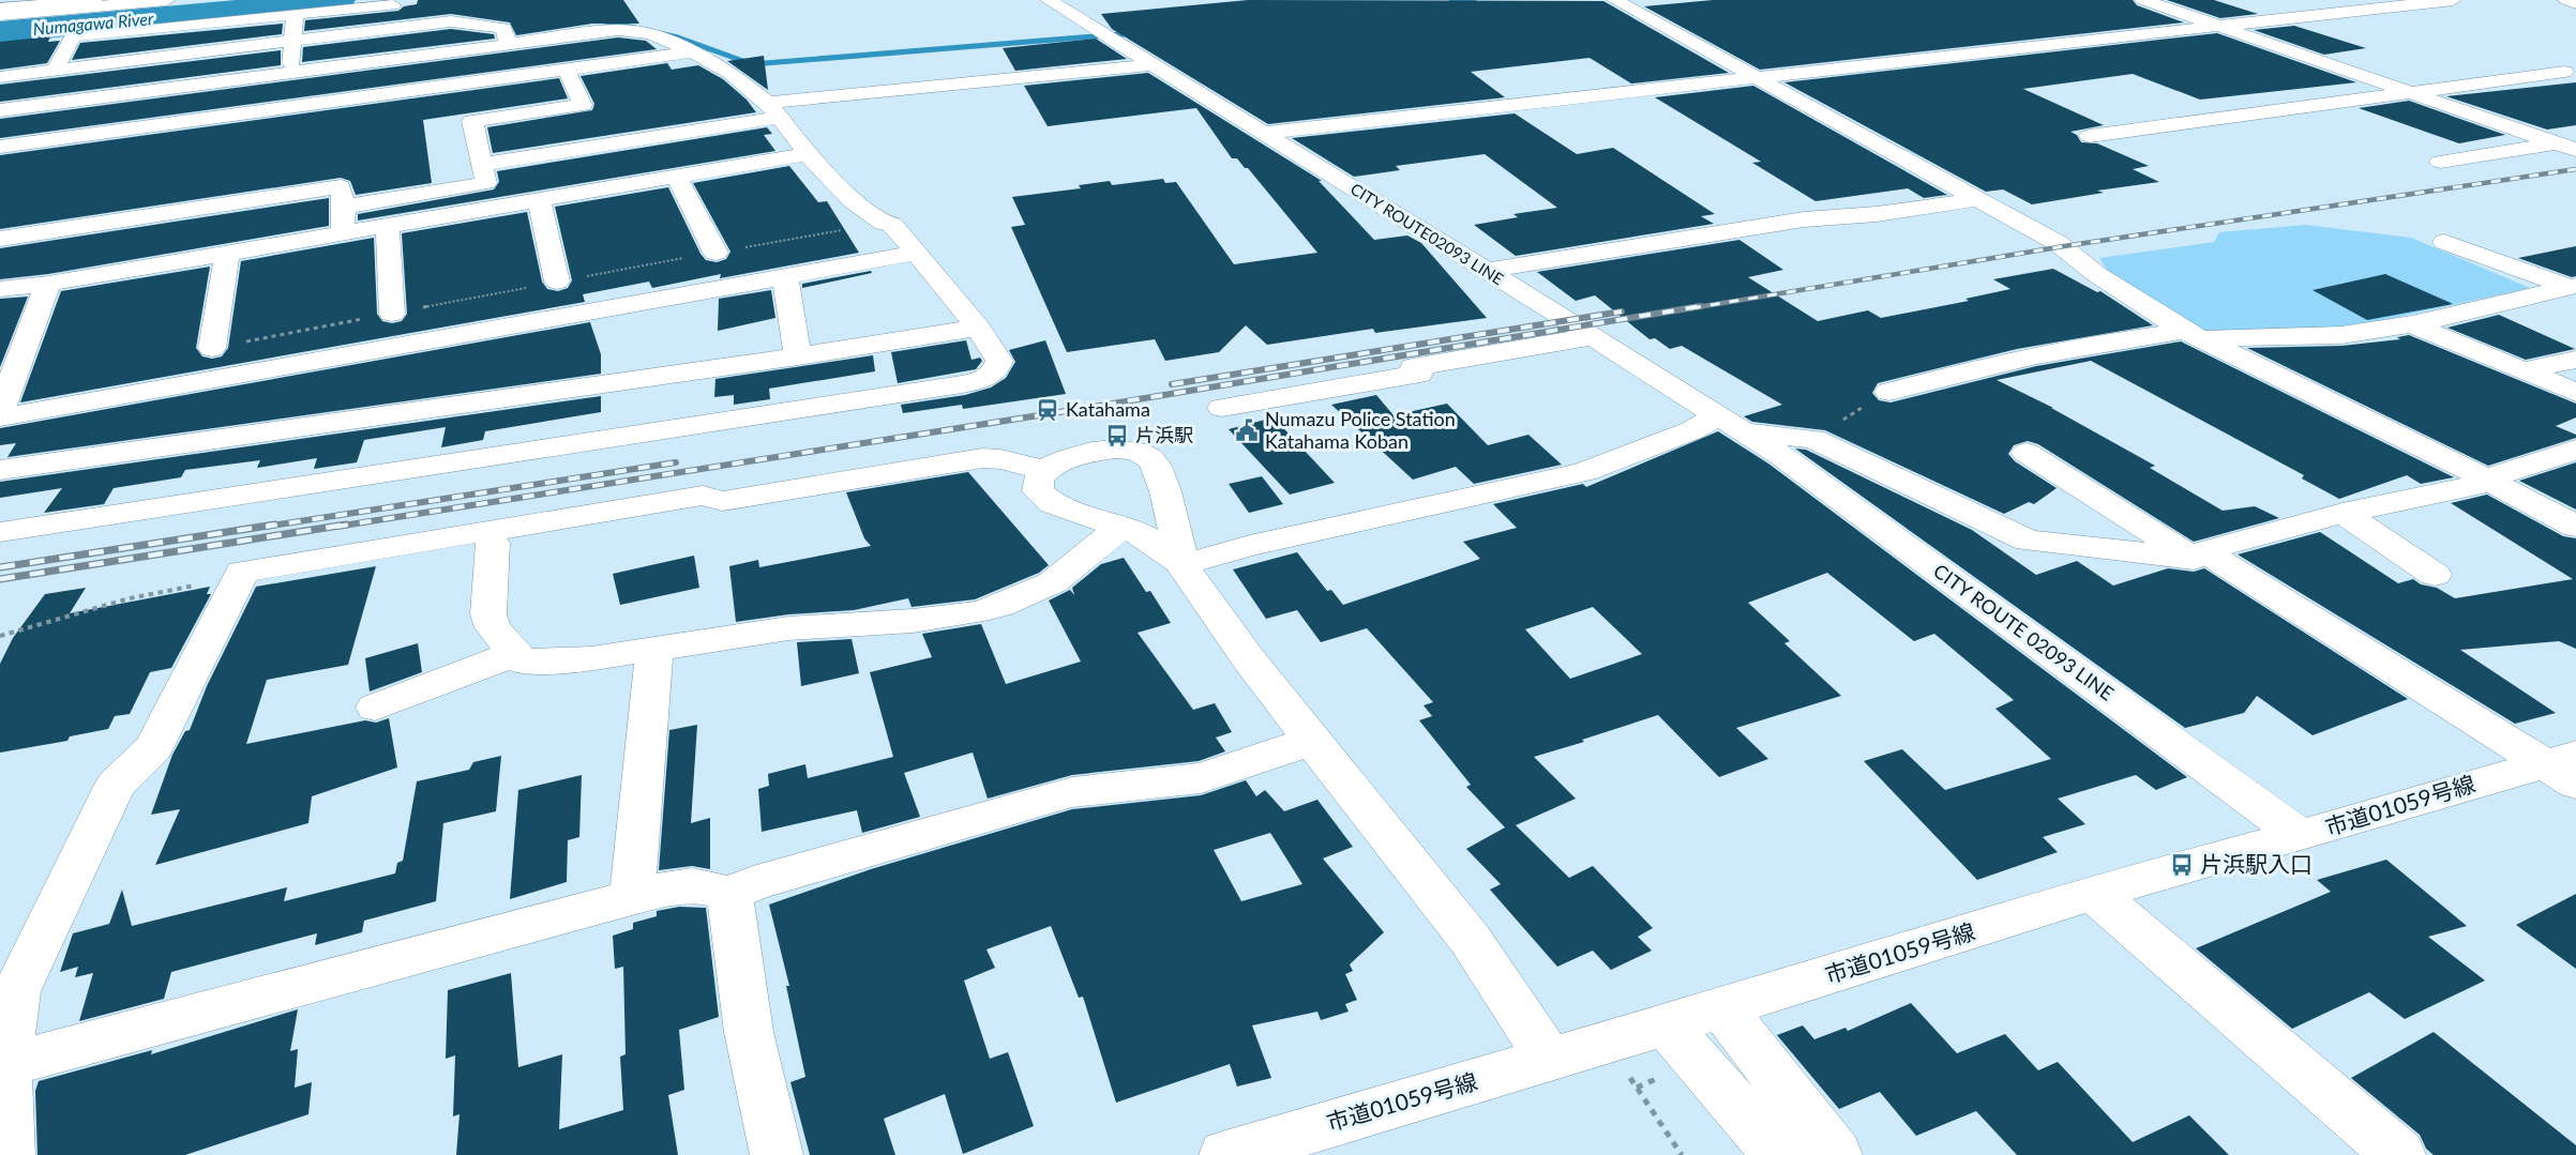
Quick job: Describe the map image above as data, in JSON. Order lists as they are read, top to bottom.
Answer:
{
  "streets": {
    "main road": ["CITY ROUTE02093 LINE", "CITY ROUTE 02093 LINE", "市道01059号線"]
  },
  "crossings": [
    ["CITY ROUTE02093 LINE", "CITY ROUTE 02093 LINE"],
    ["CITY ROUTE 02093 LINE", "市道01059号線"]
  ],
  "water": ["Numagawa River"],
  "places": {
    "station": ["Katahama"],
    "public building": ["Numazu Police Station Katahama Koban"],
    "bus stop": ["片浜駅", "片浜駅入口"]
  }
}
